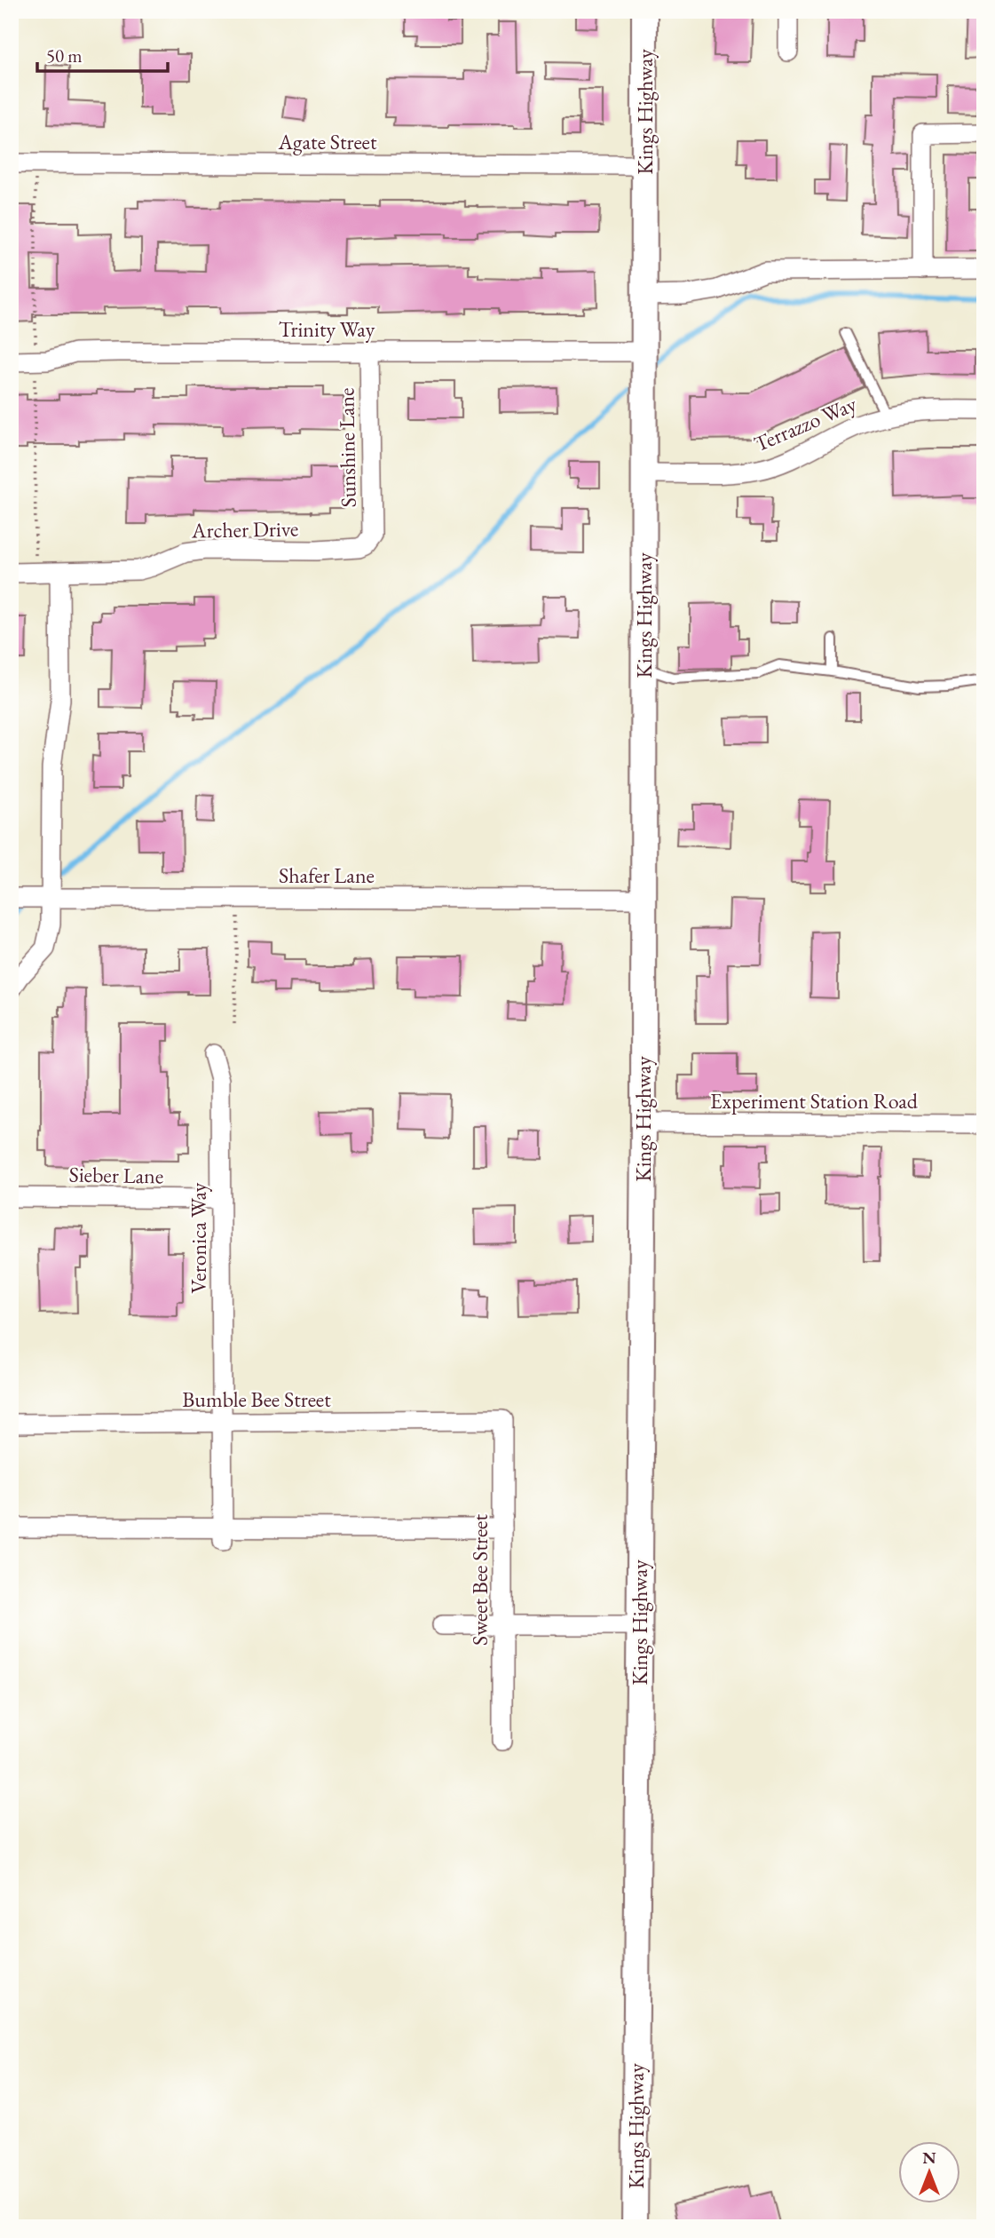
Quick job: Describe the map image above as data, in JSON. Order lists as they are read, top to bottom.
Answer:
{
  "streets": {
    "street": [
      "Kings Highway",
      "Agate Street",
      "Trinity Way",
      "Terrazzo Way",
      "Sunshine Lane",
      "Archer Drive",
      "Shafer Lane",
      "Experiment Station Road",
      "Sieber Lane",
      "Veronica Way",
      "Bumble Bee Street",
      "Sweet Bee Street"
    ]
  },
  "crossings": [
    ["Kings Highway", "Agate Street"],
    ["Kings Highway", "Trinity Way"],
    ["Kings Highway", "Terrazzo Way"],
    ["Kings Highway", "Shafer Lane"],
    ["Kings Highway", "Experiment Station Road"],
    ["Trinity Way", "Sunshine Lane"],
    ["Sunshine Lane", "Archer Drive"],
    ["Sieber Lane", "Veronica Way"],
    ["Veronica Way", "Bumble Bee Street"],
    ["Bumble Bee Street", "Sweet Bee Street"]
  ],
  "scale_bar": "50 m",
  "north": "top"
}
